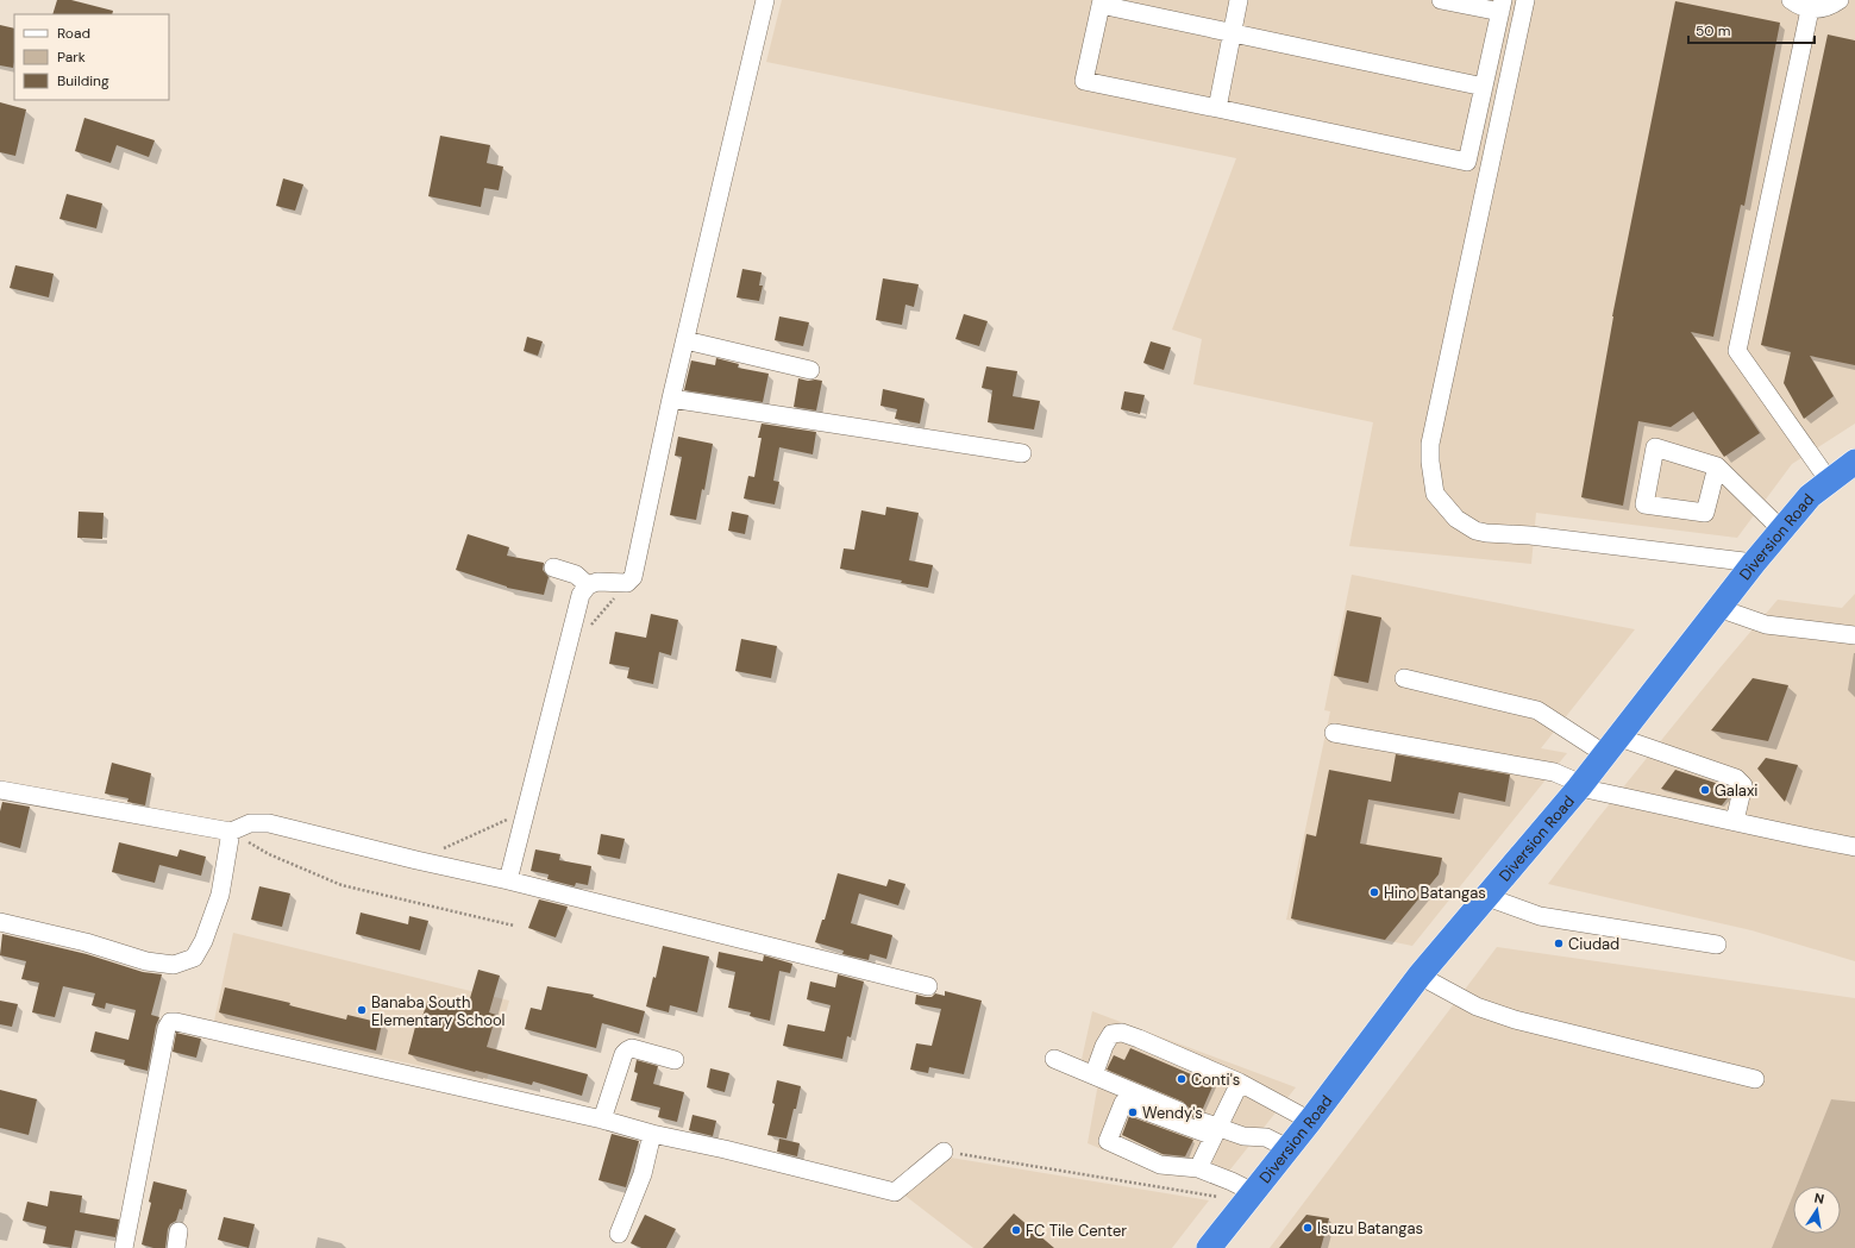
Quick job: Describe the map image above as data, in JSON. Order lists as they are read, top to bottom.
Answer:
{
  "streets": {
    "highway": ["Diversion Road"]
  },
  "places": [
    "Galaxi",
    "Hino Batangas",
    "Ciudad",
    "Banaba South Elementary School",
    "Conti's",
    "Wendy's",
    "Isuzu Batangas",
    "FC Tile Center"
  ],
  "legend": ["Road", "Park", "Building"],
  "scale_bar": "50 m",
  "north": "top"
}
